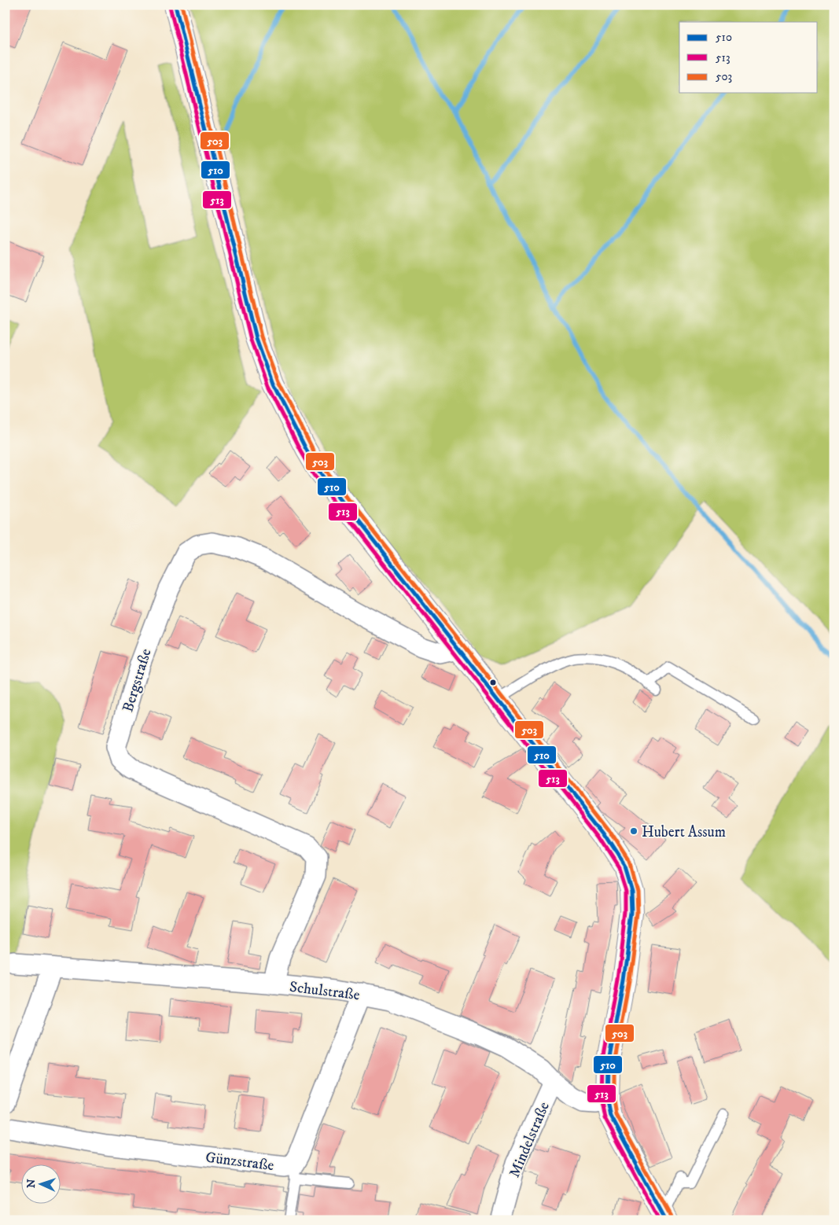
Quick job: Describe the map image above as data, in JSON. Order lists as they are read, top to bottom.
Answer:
{
  "streets": {
    "street": [
      "Bergstraße",
      "Schulstraße",
      "Mindelstraße",
      "Günzstraße"
    ]
  },
  "crossings": [
    ["Bergstraße", "Schulstraße"],
    ["Schulstraße", "Mindelstraße"],
    ["Schulstraße", "Günzstraße"]
  ],
  "places": ["Hubert Assum"],
  "lines": ["transit line 510", "transit line 503", "transit line 513"],
  "legend": ["510", "513", "503"],
  "north": "left"
}
